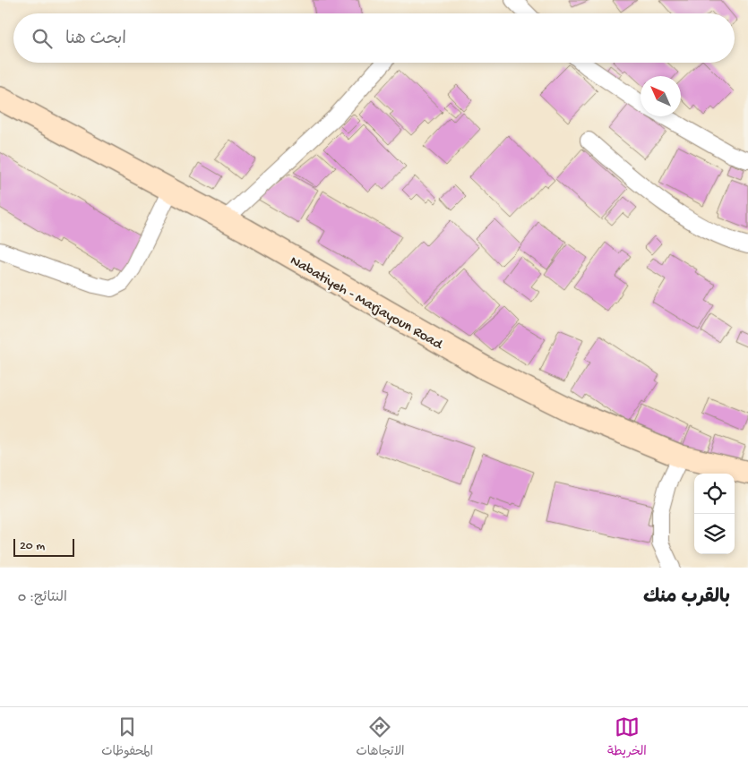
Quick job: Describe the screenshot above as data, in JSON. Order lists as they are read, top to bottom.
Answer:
{
  "streets": {
    "main road": ["Nabatiyeh - Marjayoun Road"]
  },
  "scale_bar": "20 m",
  "north": "top left",
  "page": {
    "search": "ابحث هنا",
    "scale": "20 m",
    "heading": ["بالقرب منك", "النتائج: 0"],
    "nav": ["الخريطة", "الاتجاهات", "المحفوظات"]
  }
}
